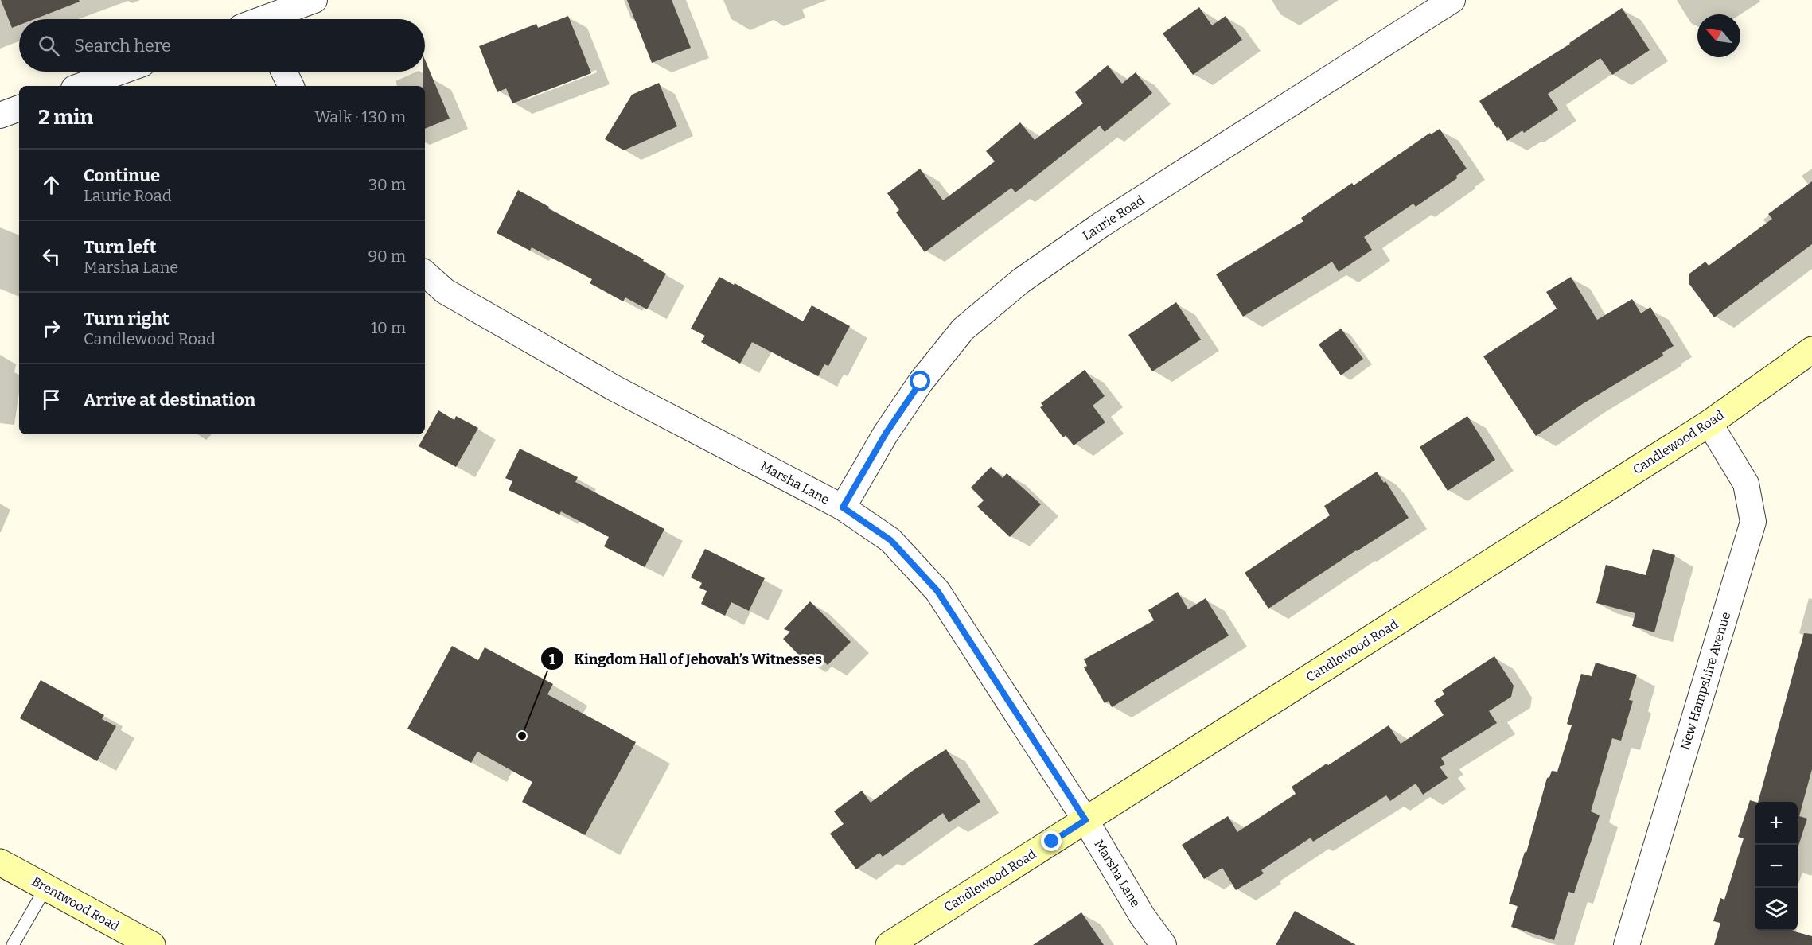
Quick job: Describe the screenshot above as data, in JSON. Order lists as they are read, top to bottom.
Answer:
{
  "streets": {
    "street": [
      "Laurie Road",
      "Candlewood Road",
      "Marsha Lane",
      "New Hampshire Avenue",
      "Brentwood Road"
    ]
  },
  "crossings": [
    ["Laurie Road", "Marsha Lane"],
    ["Candlewood Road", "Marsha Lane"],
    ["Candlewood Road", "New Hampshire Avenue"]
  ],
  "places": ["Kingdom Hall of Jehovah’s Witnesses"],
  "north": "top left",
  "page": {
    "search": "Search here",
    "heading": ["2 min", "Walk · 130 m"],
    "list": [
      ["Continue", "Laurie Road", "30 m"],
      ["Turn left", "Marsha Lane", "90 m"],
      ["Turn right", "Candlewood Road", "10 m"],
      "Arrive at destination"
    ],
    "map_buttons": ["+", "−"]
  }
}
